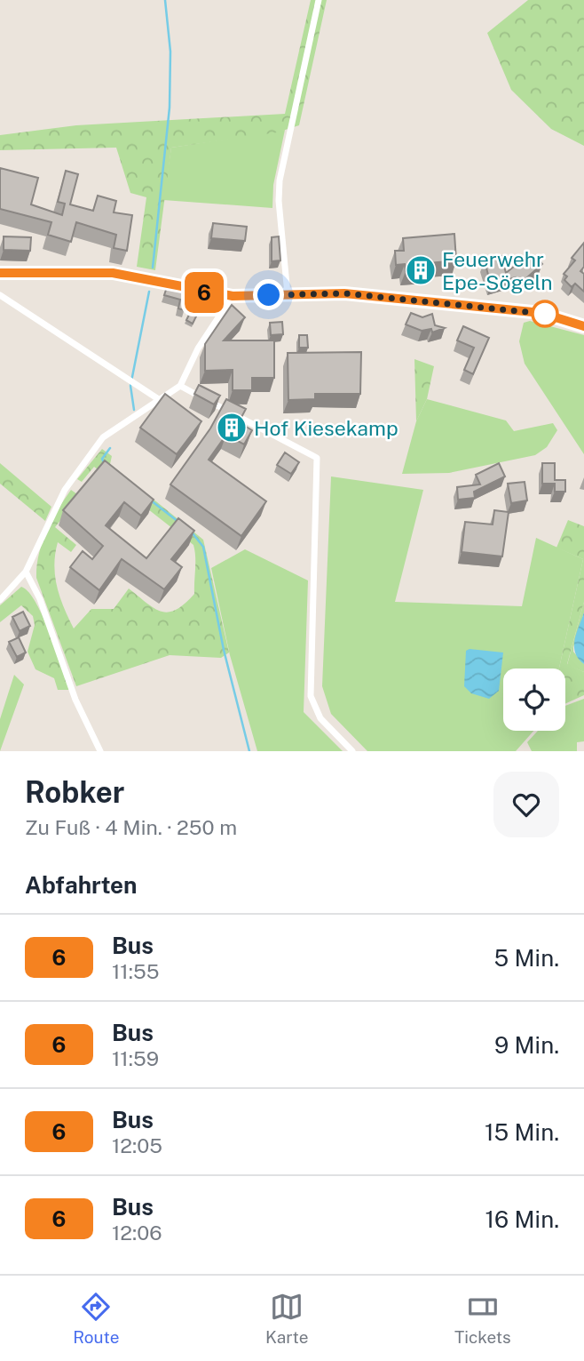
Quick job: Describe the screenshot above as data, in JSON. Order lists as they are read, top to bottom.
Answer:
{
  "places": {
    "building": ["Feuerwehr Epe-Sögeln", "Hof Kiesekamp"]
  },
  "lines": ["bus line 6"],
  "page": {
    "on_map": "6",
    "heading": [
      ["Robker", "Zu Fuß · 4 Min. · 250 m"],
      "Abfahrten"
    ],
    "list": [
      {
        "mark": "6",
        "name": "Bus",
        "note": "11:55",
        "value": "5 Min."
      },
      {
        "mark": "6",
        "name": "Bus",
        "note": "11:59",
        "value": "9 Min."
      },
      {
        "mark": "6",
        "name": "Bus",
        "note": "12:05",
        "value": "15 Min."
      },
      {
        "mark": "6",
        "name": "Bus",
        "note": "12:06",
        "value": "16 Min."
      }
    ],
    "tabs": ["Route", "Karte", "Tickets"]
  }
}
